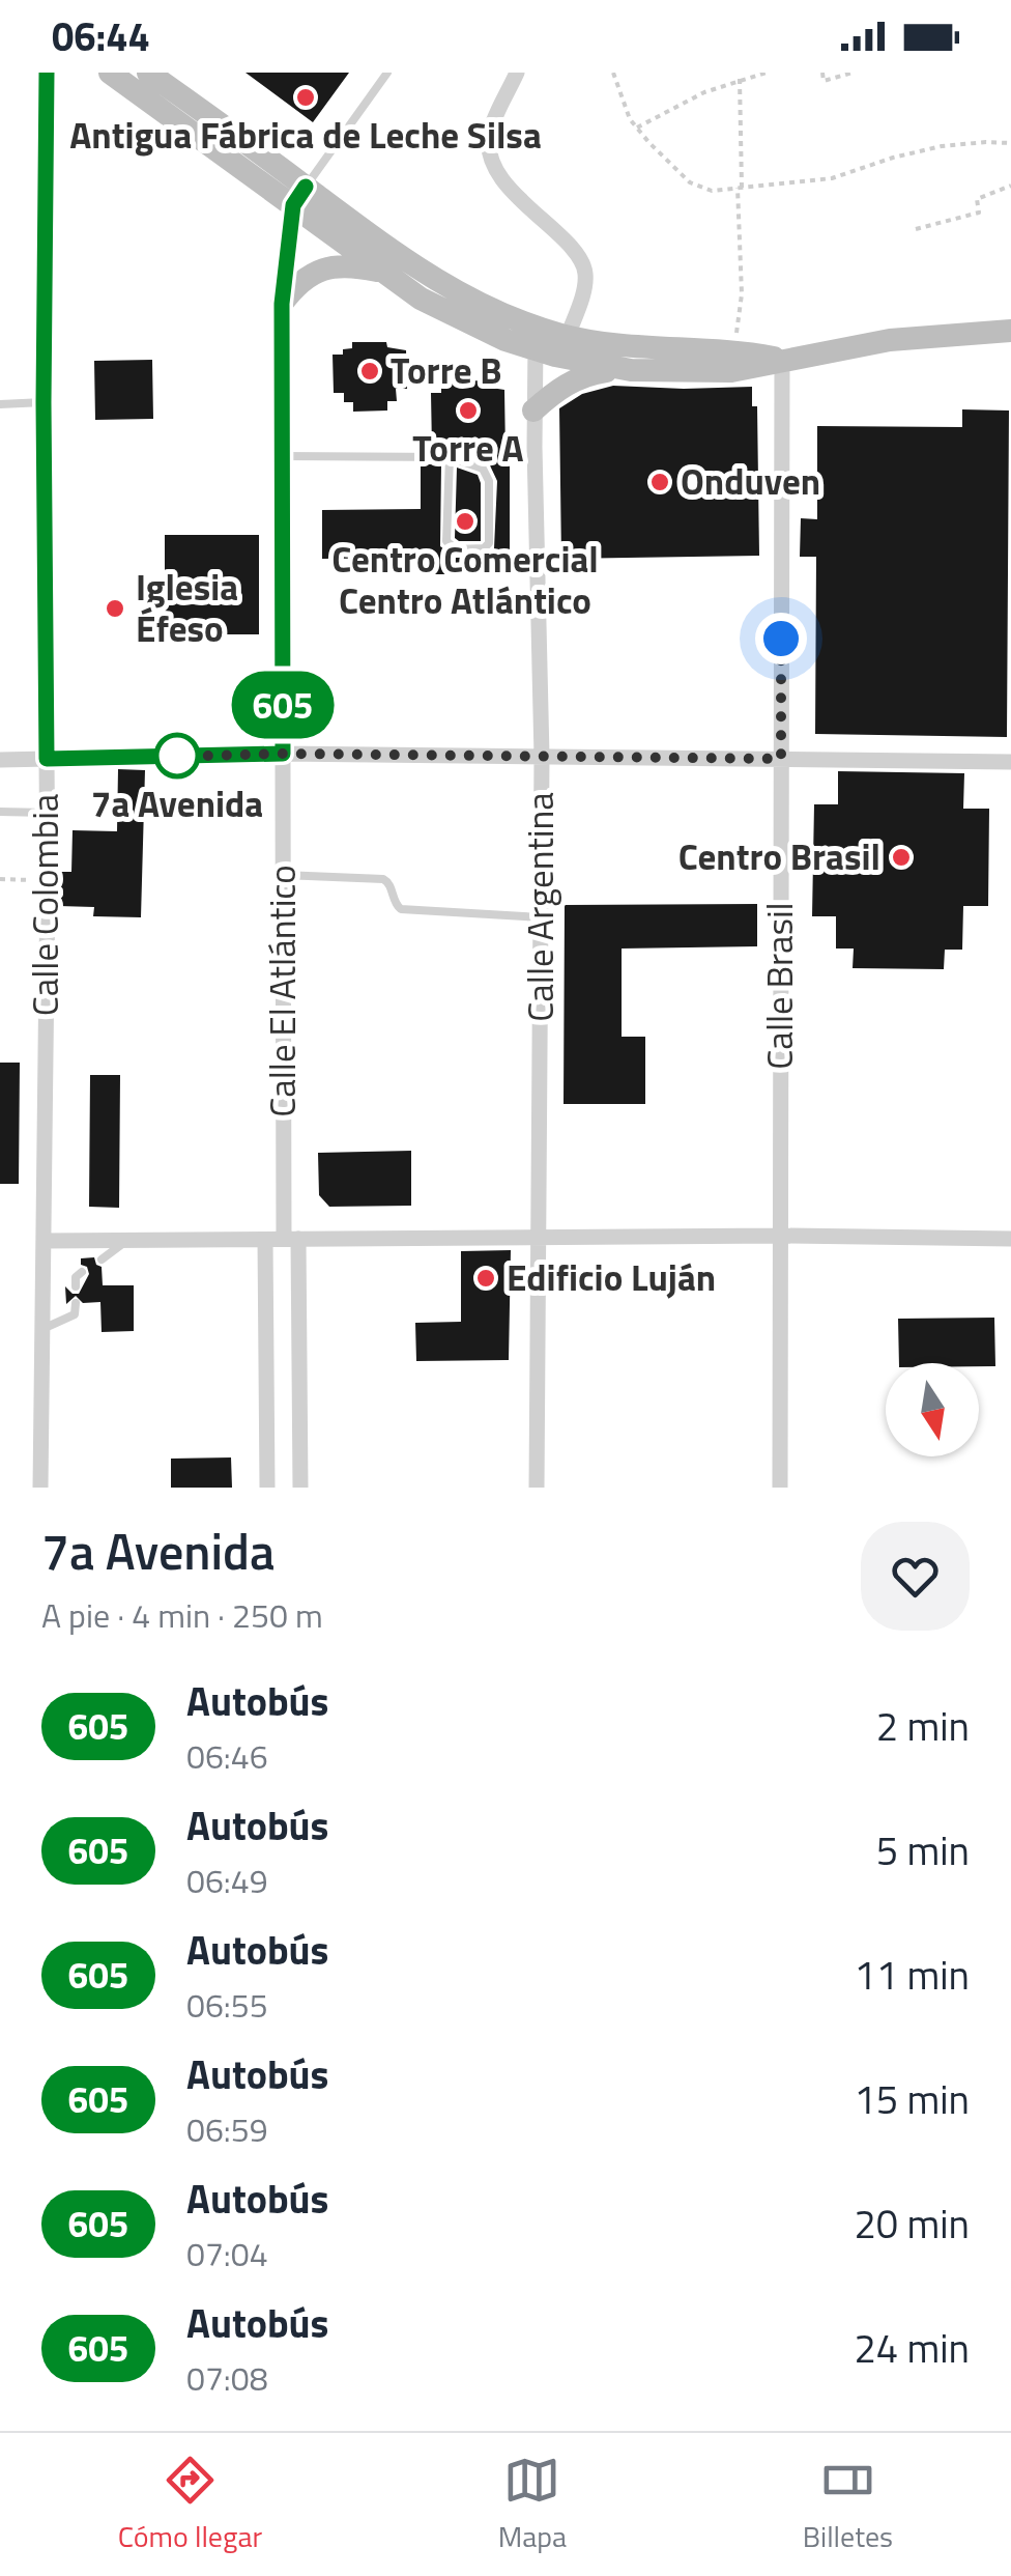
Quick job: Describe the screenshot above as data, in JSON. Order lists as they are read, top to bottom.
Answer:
{
  "streets": {
    "street": [
      "Calle Colombia",
      "Calle Argentina",
      "Calle Brasil",
      "Calle El Atlántico"
    ]
  },
  "places": [
    "Antigua Fábrica de Leche Silsa",
    "Torre B",
    "Torre A",
    "Onduven",
    "Centro Comercial Centro Atlántico",
    "Iglesia Éfeso",
    "7a Avenida",
    "Centro Brasil",
    "Edificio Luján"
  ],
  "lines": ["bus line 605"],
  "north": "bottom",
  "page": {
    "status": "06:44",
    "on_map": "605",
    "heading": ["7a Avenida", "A pie · 4 min · 250 m"],
    "list": [
      {
        "mark": "605",
        "name": "Autobús",
        "note": "06:46",
        "value": "2 min"
      },
      {
        "mark": "605",
        "name": "Autobús",
        "note": "06:49",
        "value": "5 min"
      },
      {
        "mark": "605",
        "name": "Autobús",
        "note": "06:55",
        "value": "11 min"
      },
      {
        "mark": "605",
        "name": "Autobús",
        "note": "06:59",
        "value": "15 min"
      },
      {
        "mark": "605",
        "name": "Autobús",
        "note": "07:04",
        "value": "20 min"
      },
      {
        "mark": "605",
        "name": "Autobús",
        "note": "07:08",
        "value": "24 min"
      }
    ],
    "tabs": ["Cómo llegar", "Mapa", "Billetes"]
  }
}
